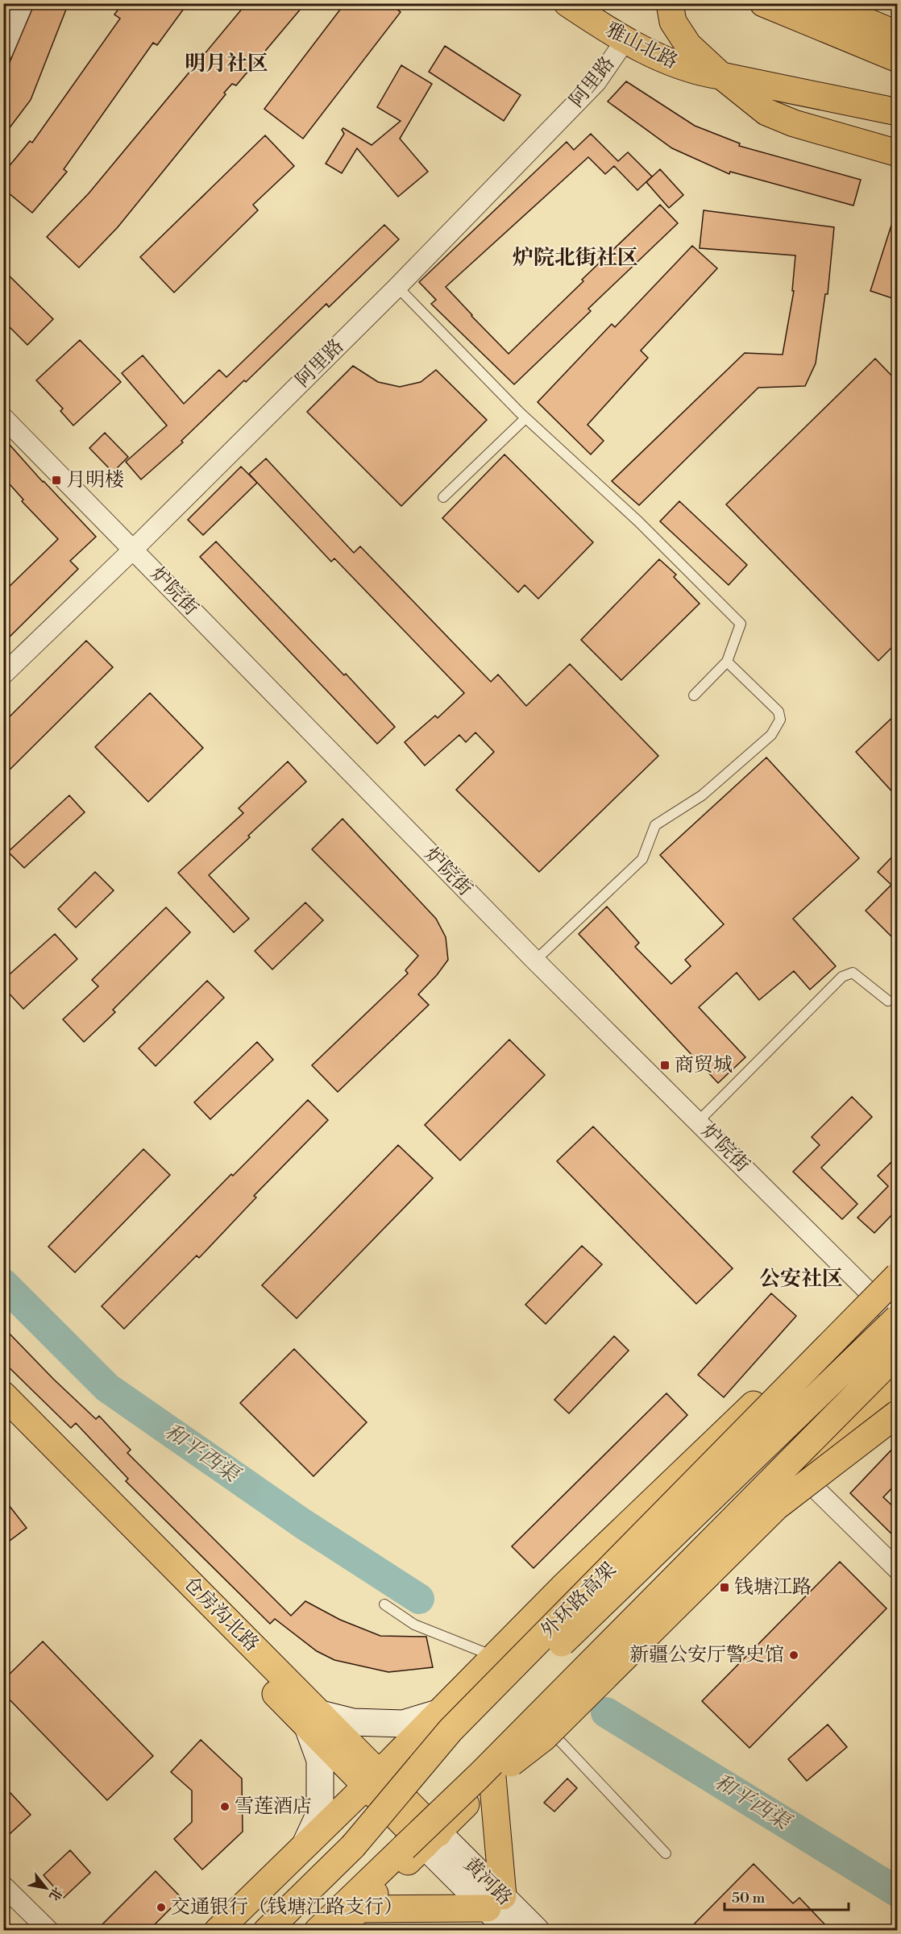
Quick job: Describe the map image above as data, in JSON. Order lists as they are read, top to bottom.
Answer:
{
  "streets": {
    "main road": [
      "雅山北路",
      "外环路高架",
      "仓房沟北路",
      "黄河路"
    ],
    "street": ["阿里路", "炉院街"]
  },
  "crossings": [
    ["雅山北路", "阿里路"],
    ["阿里路", "炉院街"],
    ["仓房沟北路", "黄河路"]
  ],
  "districts": ["明月社区", "炉院北街社区", "公安社区"],
  "water": ["和平西渠"],
  "places": {
    "transit": ["月明楼", "商贸城", "钱塘江路"],
    "other": ["新疆公安厅警史馆", "雪莲酒店", "交通银行（钱塘江路支行）"]
  },
  "scale_bar": "50 m",
  "north": "bottom right"
}
